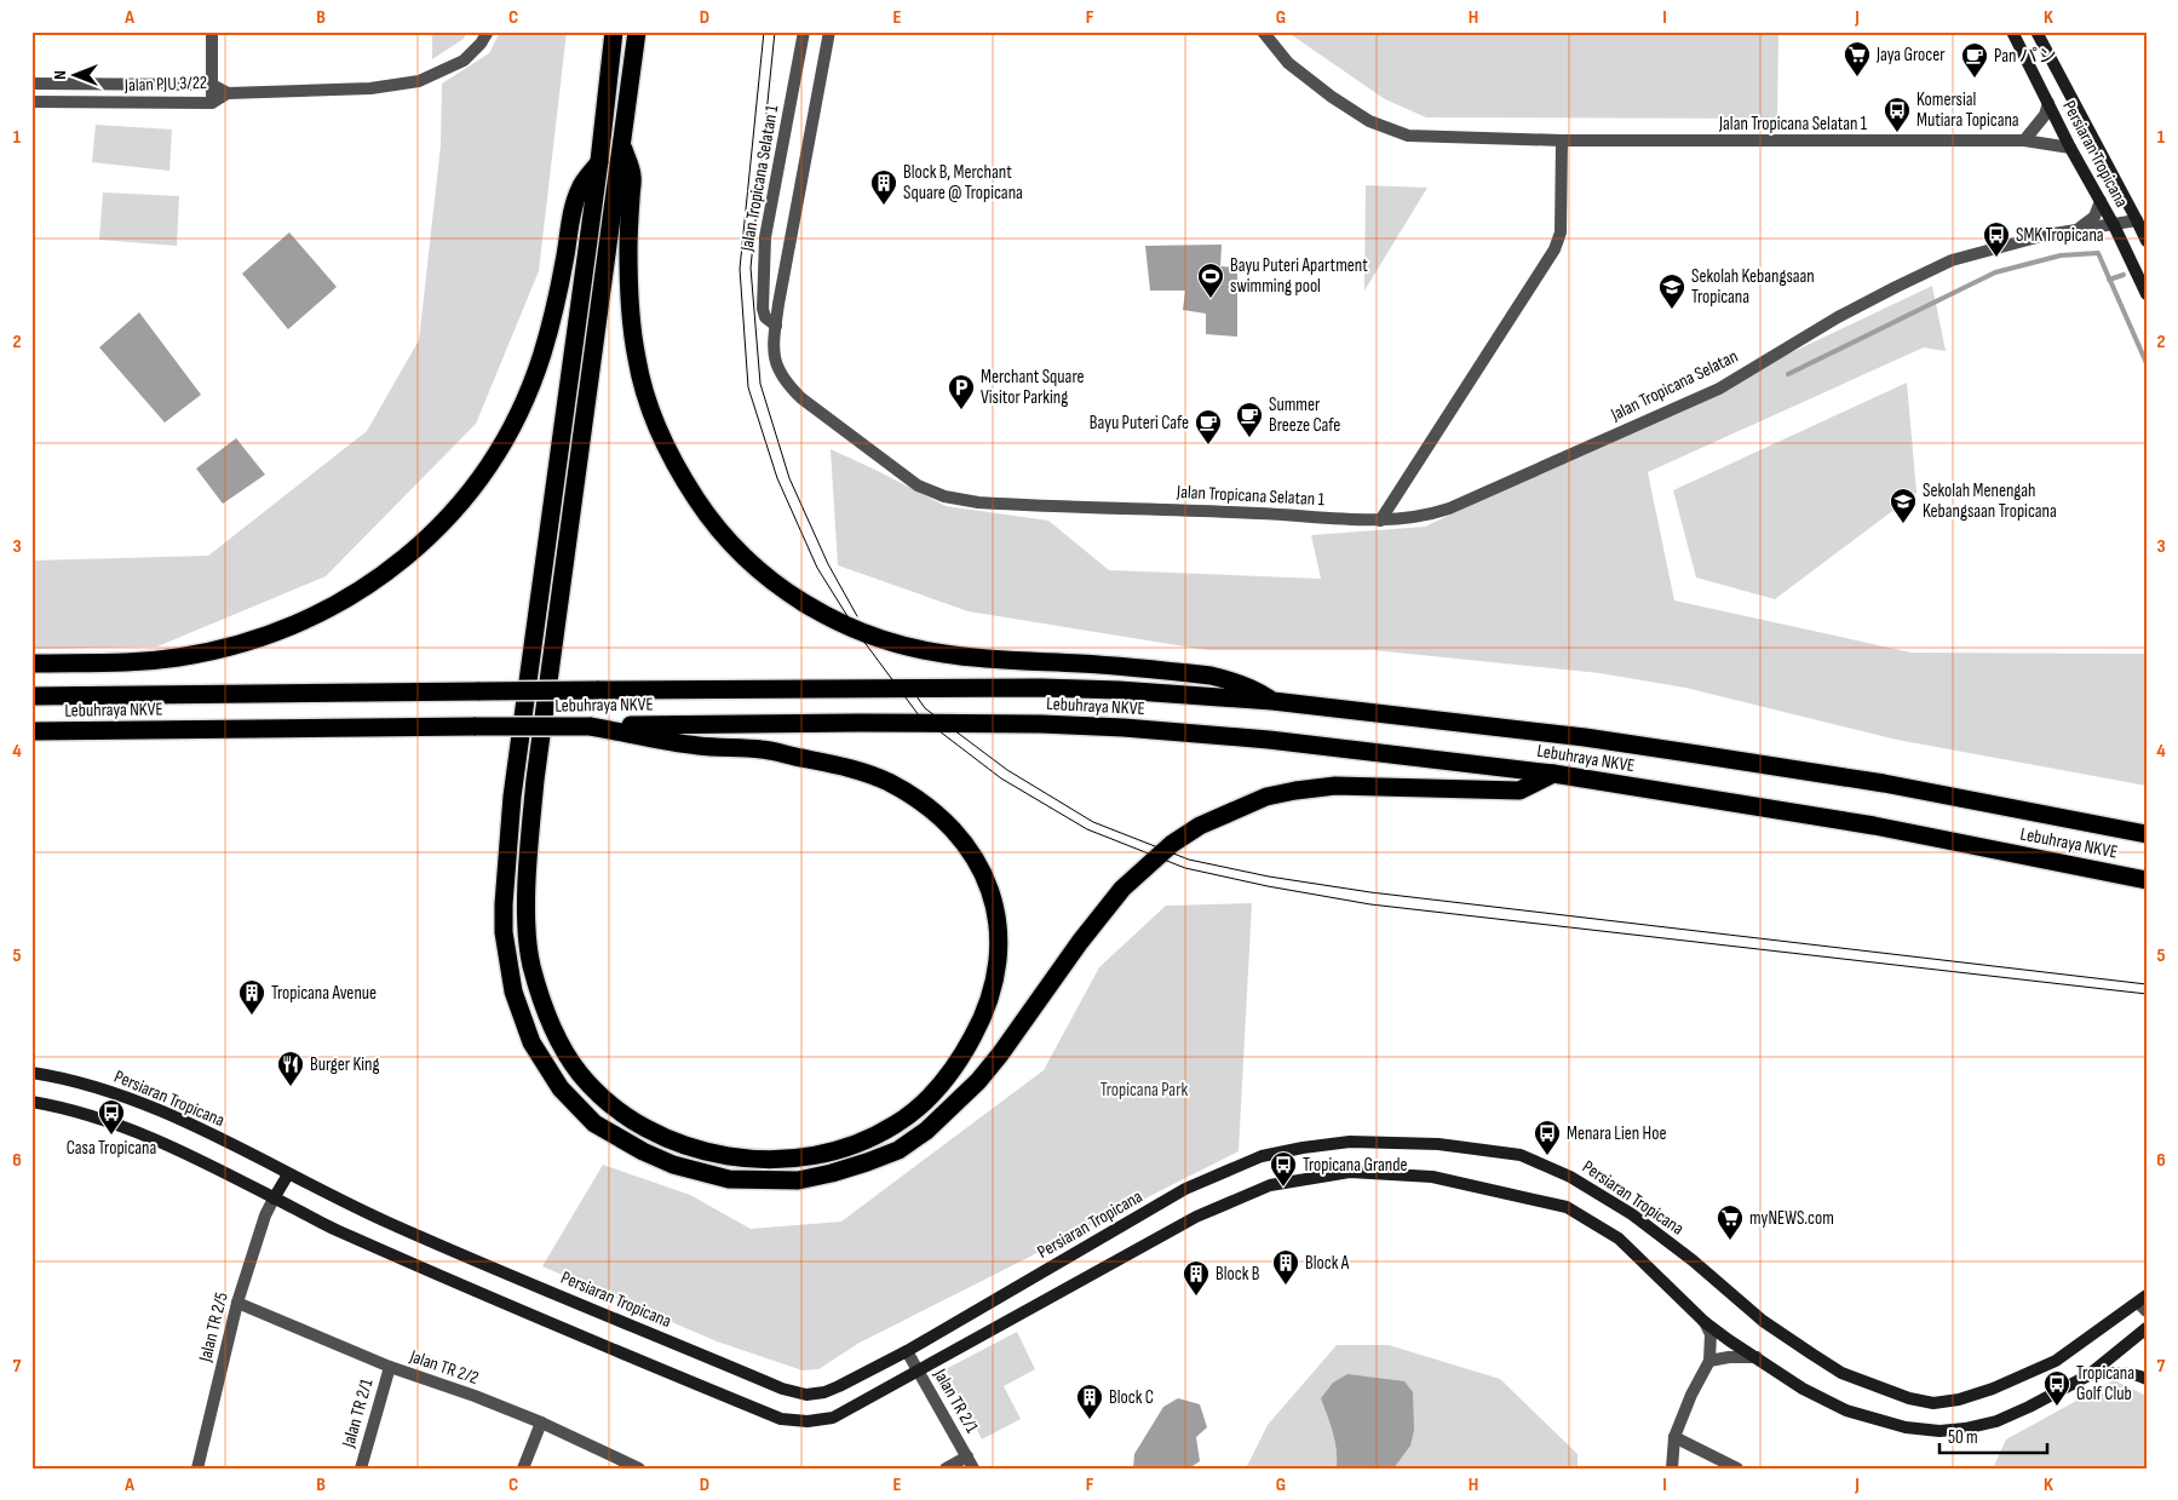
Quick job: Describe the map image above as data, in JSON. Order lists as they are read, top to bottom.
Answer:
{
  "streets": {
    "highway": ["Lebuhraya NKVE"],
    "main road": ["Persiaran Tropicana"],
    "street": [
      "Jalan PJU 3/22",
      "Jalan Tropicana Selatan 1",
      "Jalan Tropicana Selatan",
      "Jalan TR 2/5",
      "Jalan TR 2/2",
      "Jalan TR 2/1"
    ]
  },
  "crossings": [
    ["Jalan Tropicana Selatan 1", "Persiaran Tropicana"],
    ["Jalan Tropicana Selatan 1", "Jalan Tropicana Selatan"],
    ["Persiaran Tropicana", "Jalan TR 2/1"],
    ["Jalan TR 2/5", "Jalan TR 2/2"],
    ["Jalan TR 2/2", "Jalan TR 2/1"]
  ],
  "parks": ["Tropicana Park"],
  "places": {
    "supermarket": ["Jaya Grocer", "myNEWS.com"],
    "cafe": ["Pan パン", "Summer Breeze Cafe", "Bayu Puteri Cafe"],
    "bus stop": [
      "Komersial Mutiara Topicana",
      "SMK Tropicana",
      "Casa Tropicana",
      "Menara Lien Hoe",
      "Tropicana Grande",
      "Tropicana Golf Club"
    ],
    "building": [
      "Block B, Merchant Square @ Tropicana",
      "Tropicana Avenue",
      "Block A",
      "Block B",
      "Block C"
    ],
    "sports": ["Bayu Puteri Apartment swimming pool"],
    "school or university": ["Sekolah Kebangsaan Tropicana", "Sekolah Menengah Kebangsaan Tropicana"],
    "parking": ["Merchant Square Visitor Parking"],
    "restaurant": ["Burger King"]
  },
  "scale_bar": "50 m",
  "north": "left",
  "grid": {
    "columns": [
      "A",
      "B",
      "C",
      "D",
      "E",
      "F",
      "G",
      "H",
      "I",
      "J",
      "K"
    ],
    "rows": [
      "1",
      "2",
      "3",
      "4",
      "5",
      "6",
      "7"
    ]
  }
}
